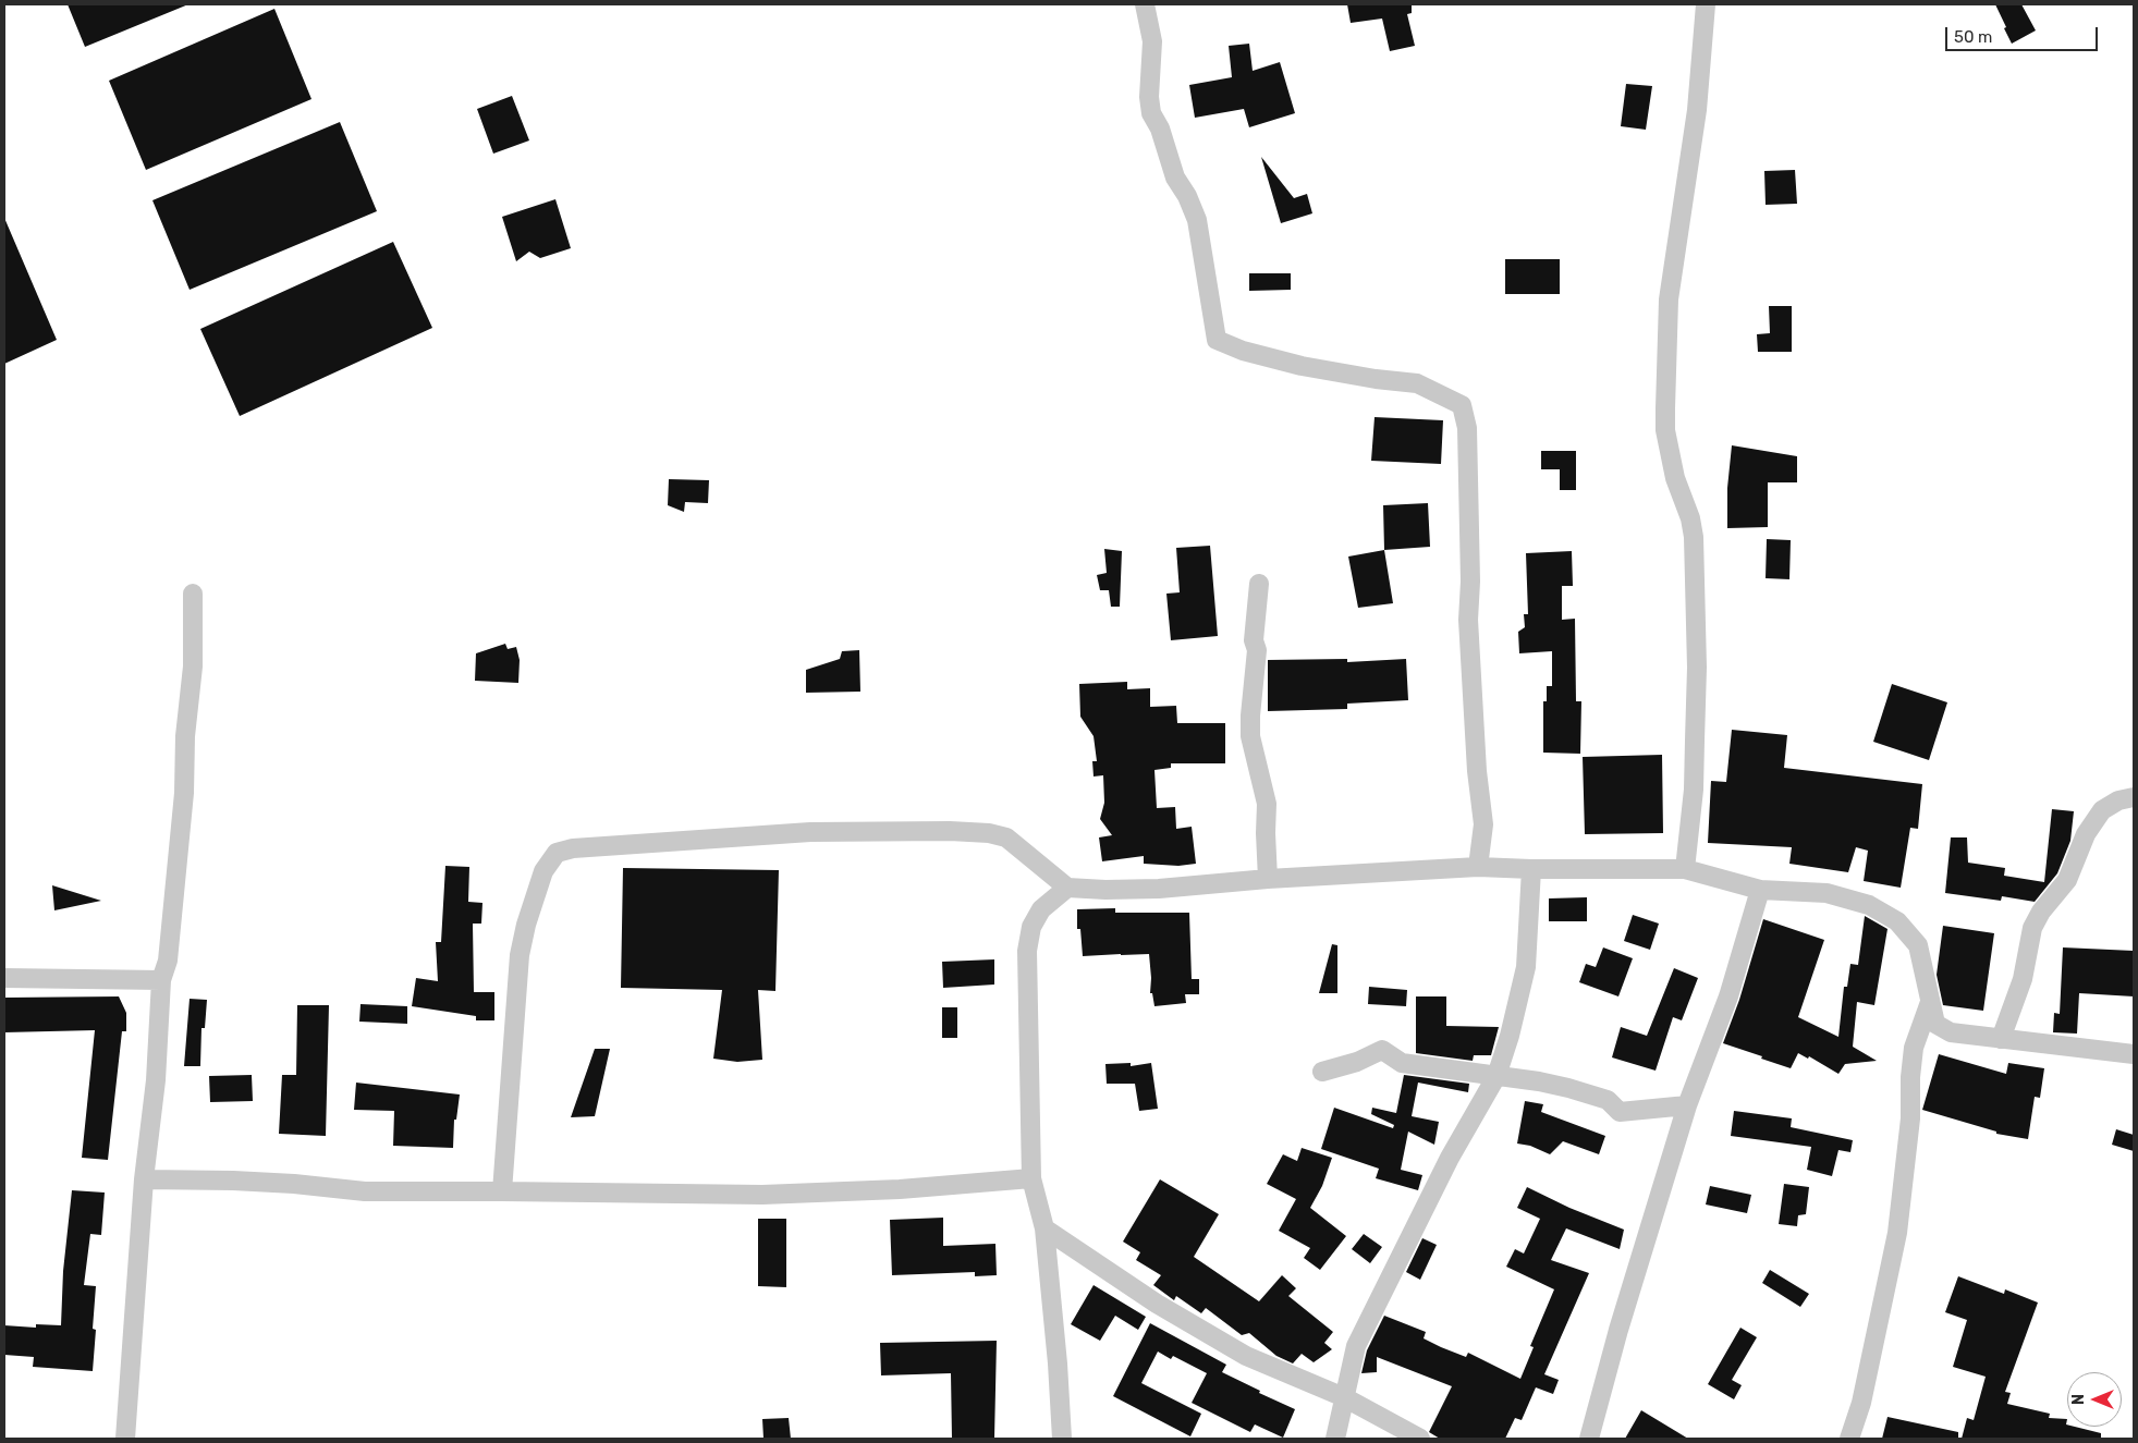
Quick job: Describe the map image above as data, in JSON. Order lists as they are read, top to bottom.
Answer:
{
  "scale_bar": "50 m",
  "north": "left"
}
